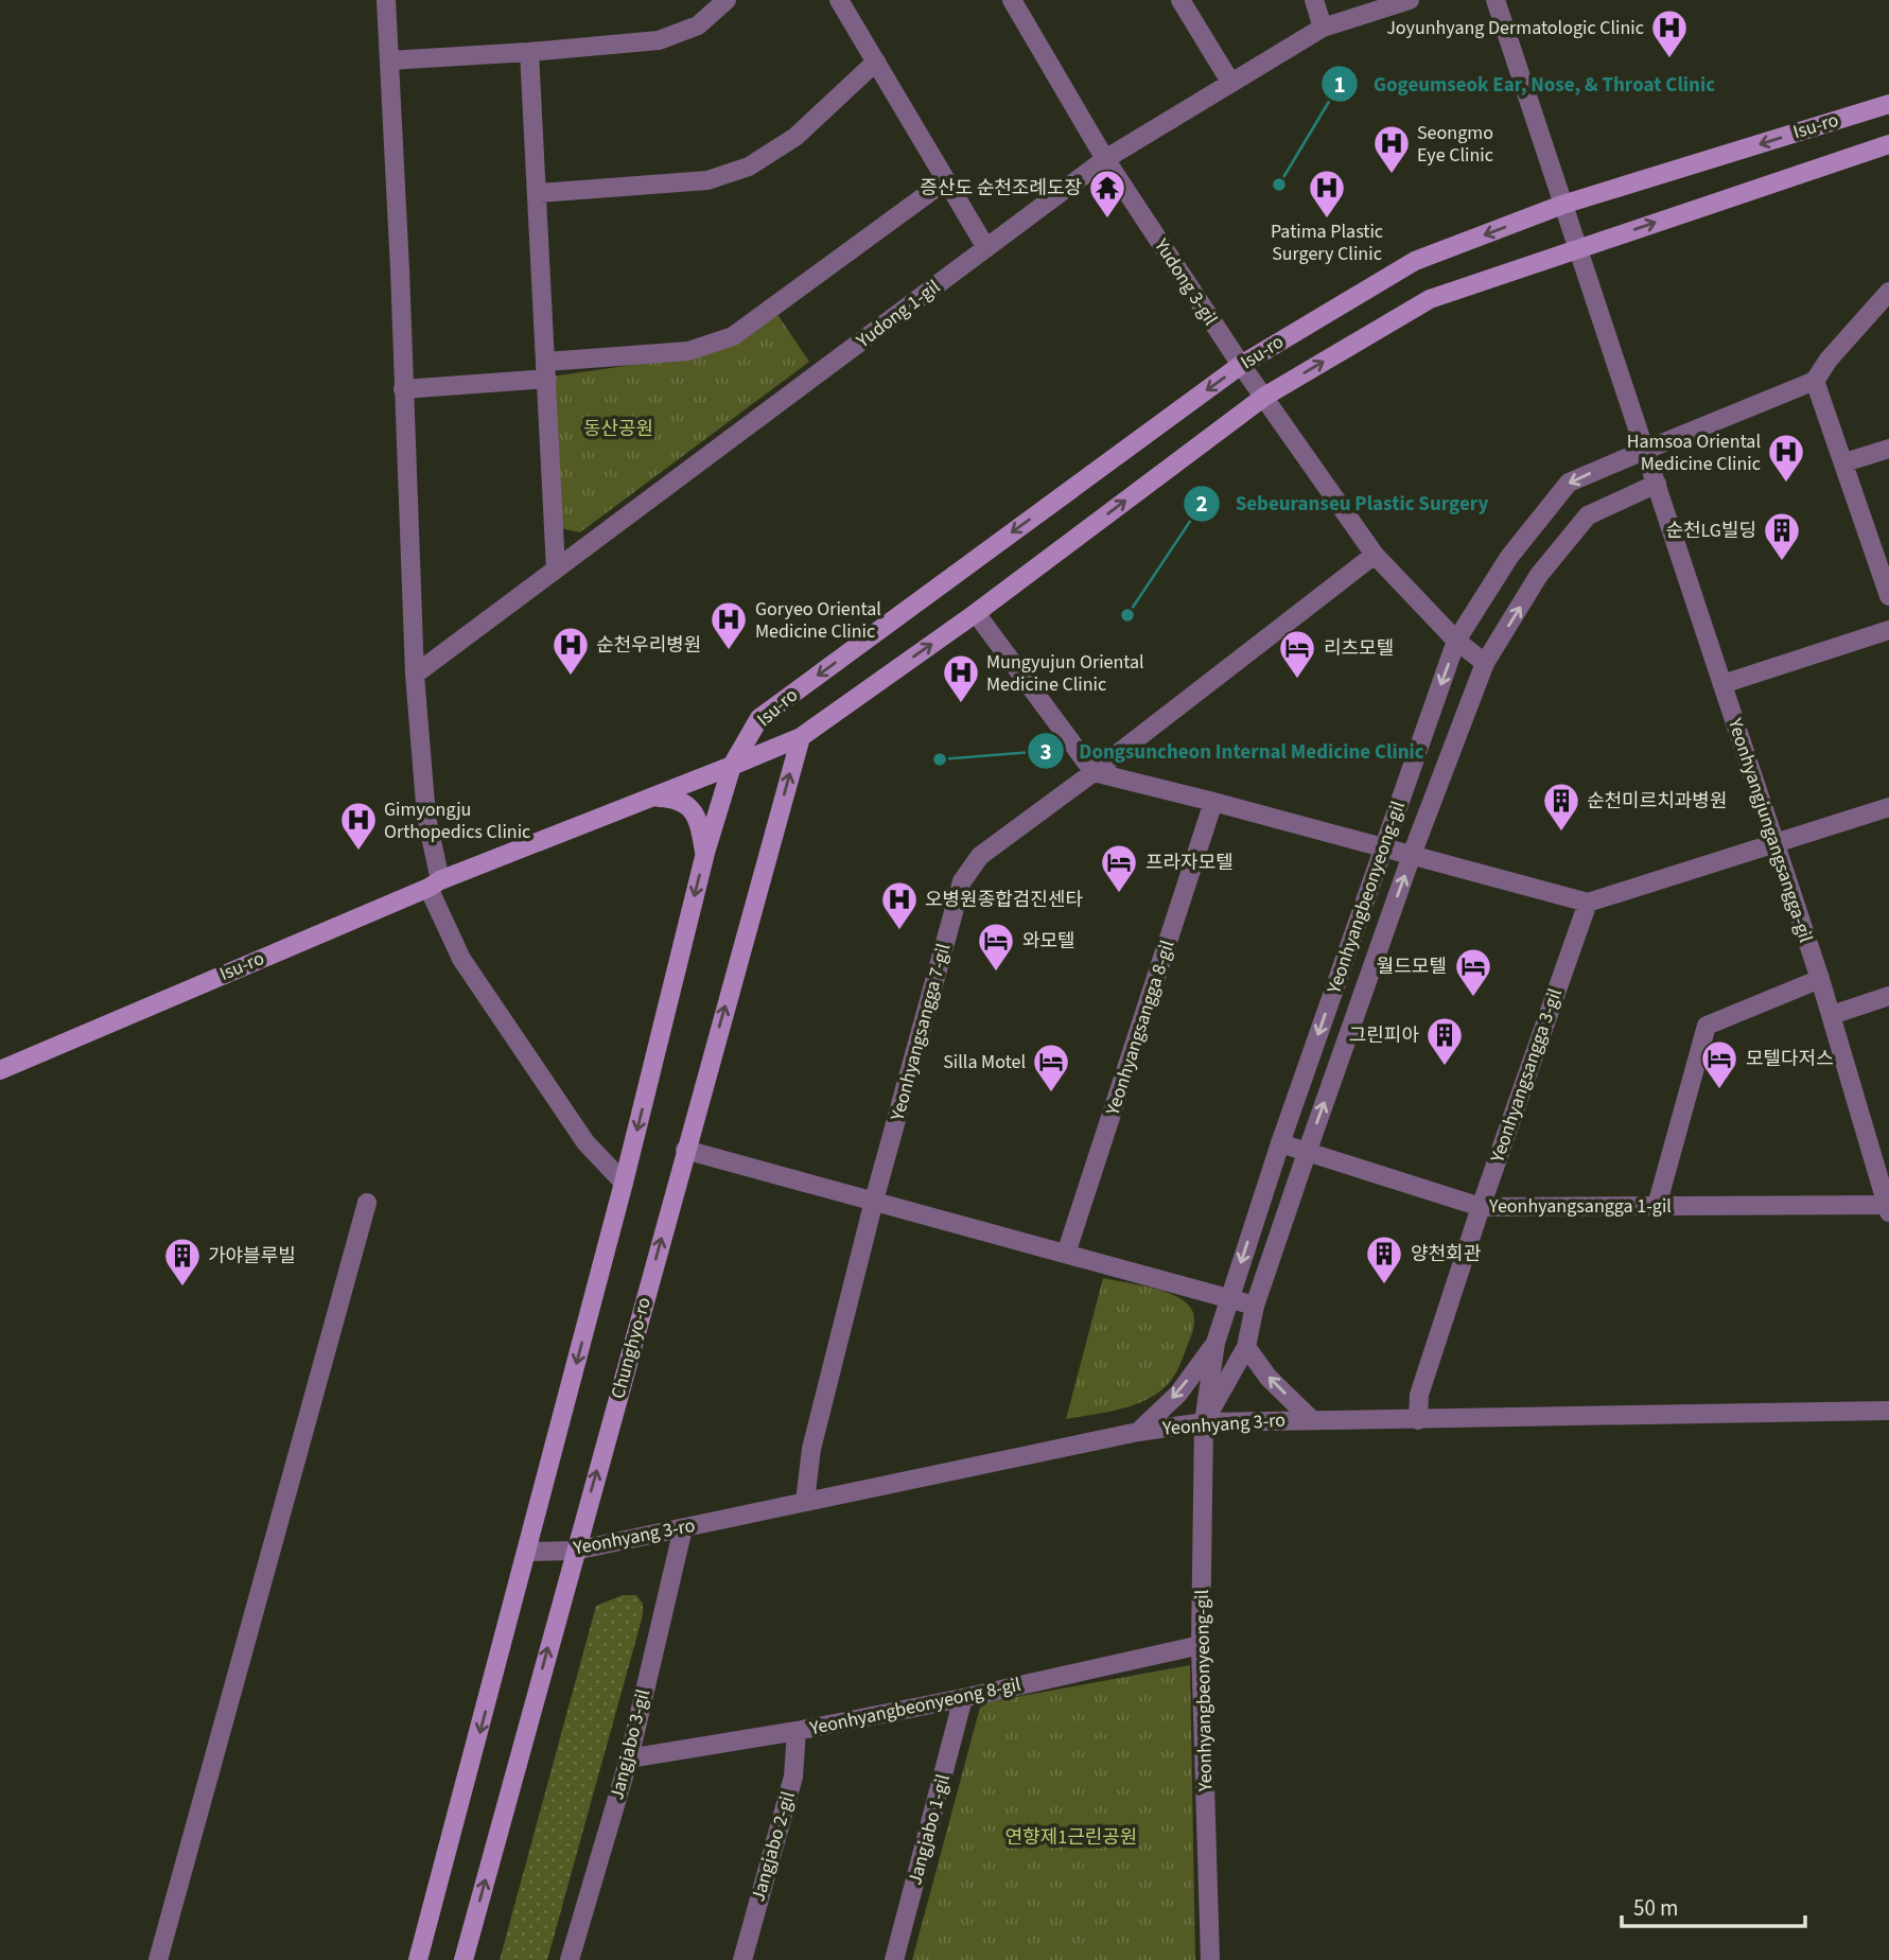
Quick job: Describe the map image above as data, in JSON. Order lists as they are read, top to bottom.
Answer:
{
  "streets": {
    "main road": ["Isu-ro", "Chunghyo-ro"],
    "street": [
      "Yudong 3-gil",
      "Yudong 1-gil",
      "Yeonhyangjungangsangga-gil",
      "Yeonhyangbeonyeong-gil",
      "Yeonhyangsangga 8-gil",
      "Yeonhyangsangga 7-gil",
      "Yeonhyangsangga 3-gil",
      "Yeonhyangsangga 1-gil",
      "Yeonhyang 3-ro",
      "Yeonhyangbeonyeong 8-gil",
      "Jangjabo 3-gil",
      "Jangjabo 1-gil",
      "Jangjabo 2-gil"
    ]
  },
  "crossings": [
    ["Isu-ro", "Yudong 3-gil"],
    ["Isu-ro", "Yeonhyangjungangsangga-gil"],
    ["Isu-ro", "Chunghyo-ro"],
    ["Yudong 3-gil", "Yudong 1-gil"],
    ["Yudong 3-gil", "Yeonhyangsangga 7-gil"],
    ["Yeonhyangjungangsangga-gil", "Yeonhyangbeonyeong-gil"],
    ["Yeonhyangjungangsangga-gil", "Yeonhyangsangga 1-gil"],
    ["Yeonhyangbeonyeong-gil", "Yeonhyangsangga 1-gil"],
    ["Yeonhyangbeonyeong-gil", "Yeonhyang 3-ro"],
    ["Yeonhyangbeonyeong-gil", "Yeonhyangbeonyeong 8-gil"],
    ["Yeonhyangsangga 7-gil", "Yeonhyang 3-ro"],
    ["Yeonhyangsangga 3-gil", "Yeonhyangsangga 1-gil"],
    ["Yeonhyangsangga 3-gil", "Yeonhyang 3-ro"],
    ["Chunghyo-ro", "Yeonhyang 3-ro"],
    ["Yeonhyang 3-ro", "Jangjabo 3-gil"],
    ["Yeonhyangbeonyeong 8-gil", "Jangjabo 3-gil"],
    ["Yeonhyangbeonyeong 8-gil", "Jangjabo 1-gil"],
    ["Yeonhyangbeonyeong 8-gil", "Jangjabo 2-gil"]
  ],
  "parks": ["동산공원", "연향제1근린공원"],
  "places": {
    "hospital": [
      "Joyunhyang Dermatologic Clinic",
      "Seongmo Eye Clinic",
      "Patima Plastic Surgery Clinic",
      "Hamsoa Oriental Medicine Clinic",
      "Goryeo Oriental Medicine Clinic",
      "순천우리병원",
      "Mungyujun Oriental Medicine Clinic",
      "Gimyongju Orthopedics Clinic",
      "오병원종합검진센타"
    ],
    "other": ["Gogeumseok Ear, Nose, & Throat Clinic", "Sebeuranseu Plastic Surgery", "Dongsuncheon Internal Medicine Clinic"],
    "temple": ["증산도 순천조례도장"],
    "building": [
      "순천LG빌딩",
      "순천미르치과병원",
      "그린피아",
      "양천회관",
      "가야블루빌"
    ],
    "hotel": [
      "리츠모텔",
      "프라자모텔",
      "와모텔",
      "월드모텔",
      "모텔다저스",
      "Silla Motel"
    ]
  },
  "scale_bar": "50 m"
}
